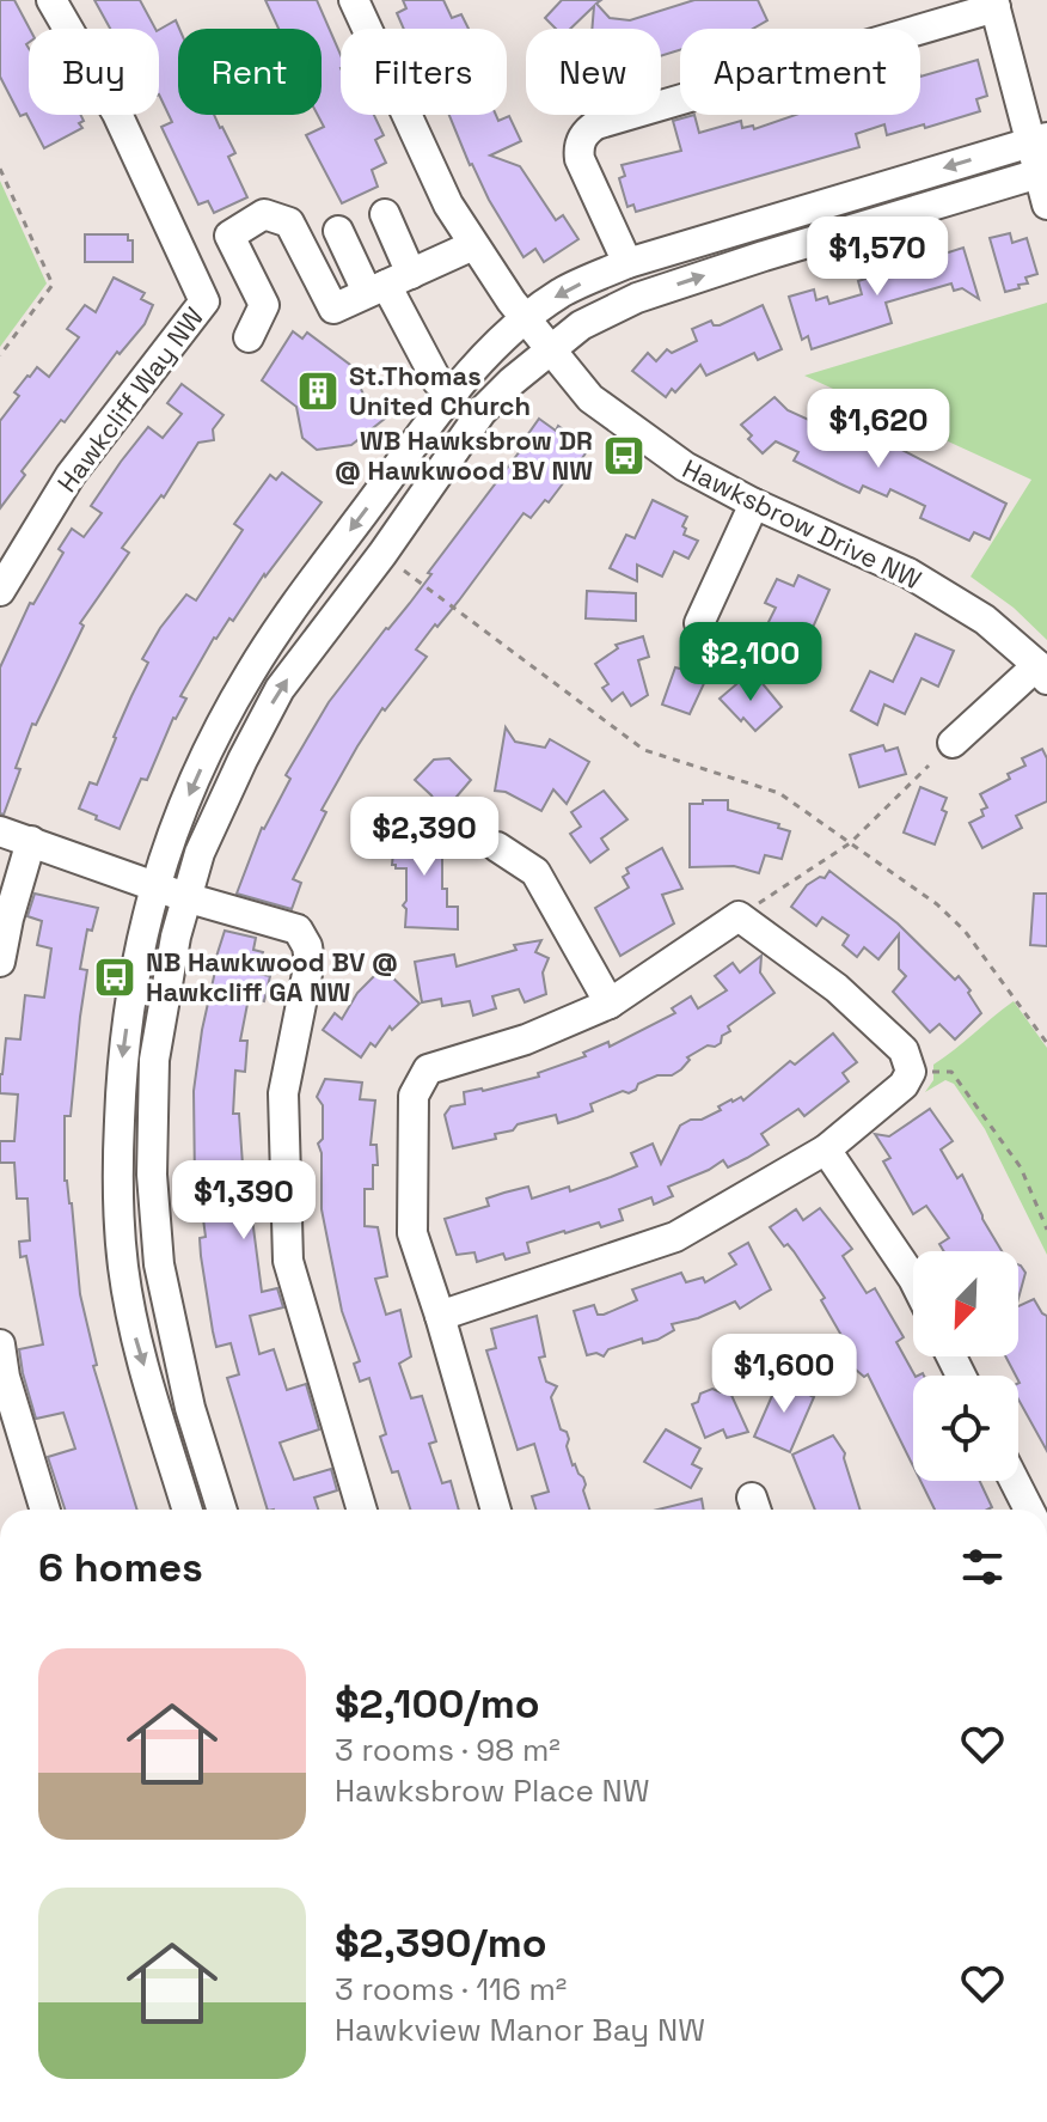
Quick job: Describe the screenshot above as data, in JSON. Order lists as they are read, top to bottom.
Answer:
{
  "streets": {
    "street": ["Hawkcliff Way NW", "Hawksbrow Drive NW"]
  },
  "places": {
    "building": ["St.Thomas United Church"],
    "bus stop": ["WB Hawksbrow DR @ Hawkwood BV NW", "NB Hawkwood BV @ Hawkcliff GA NW"]
  },
  "north": "bottom left",
  "page": {
    "chip": [
      "Buy",
      "Rent",
      "Filters",
      "New",
      "Apartment"
    ],
    "price": [
      "$1,570",
      "$1,620",
      "$2,100",
      "$2,390",
      "$1,390",
      "$1,600"
    ],
    "heading": "6 homes",
    "list": [
      {
        "name": "$2,100/mo",
        "note": "3 rooms · 98 m² · Hawksbrow Place NW"
      },
      {
        "name": "$2,390/mo",
        "note": "3 rooms · 116 m² · Hawkview Manor Bay NW"
      }
    ]
  }
}
